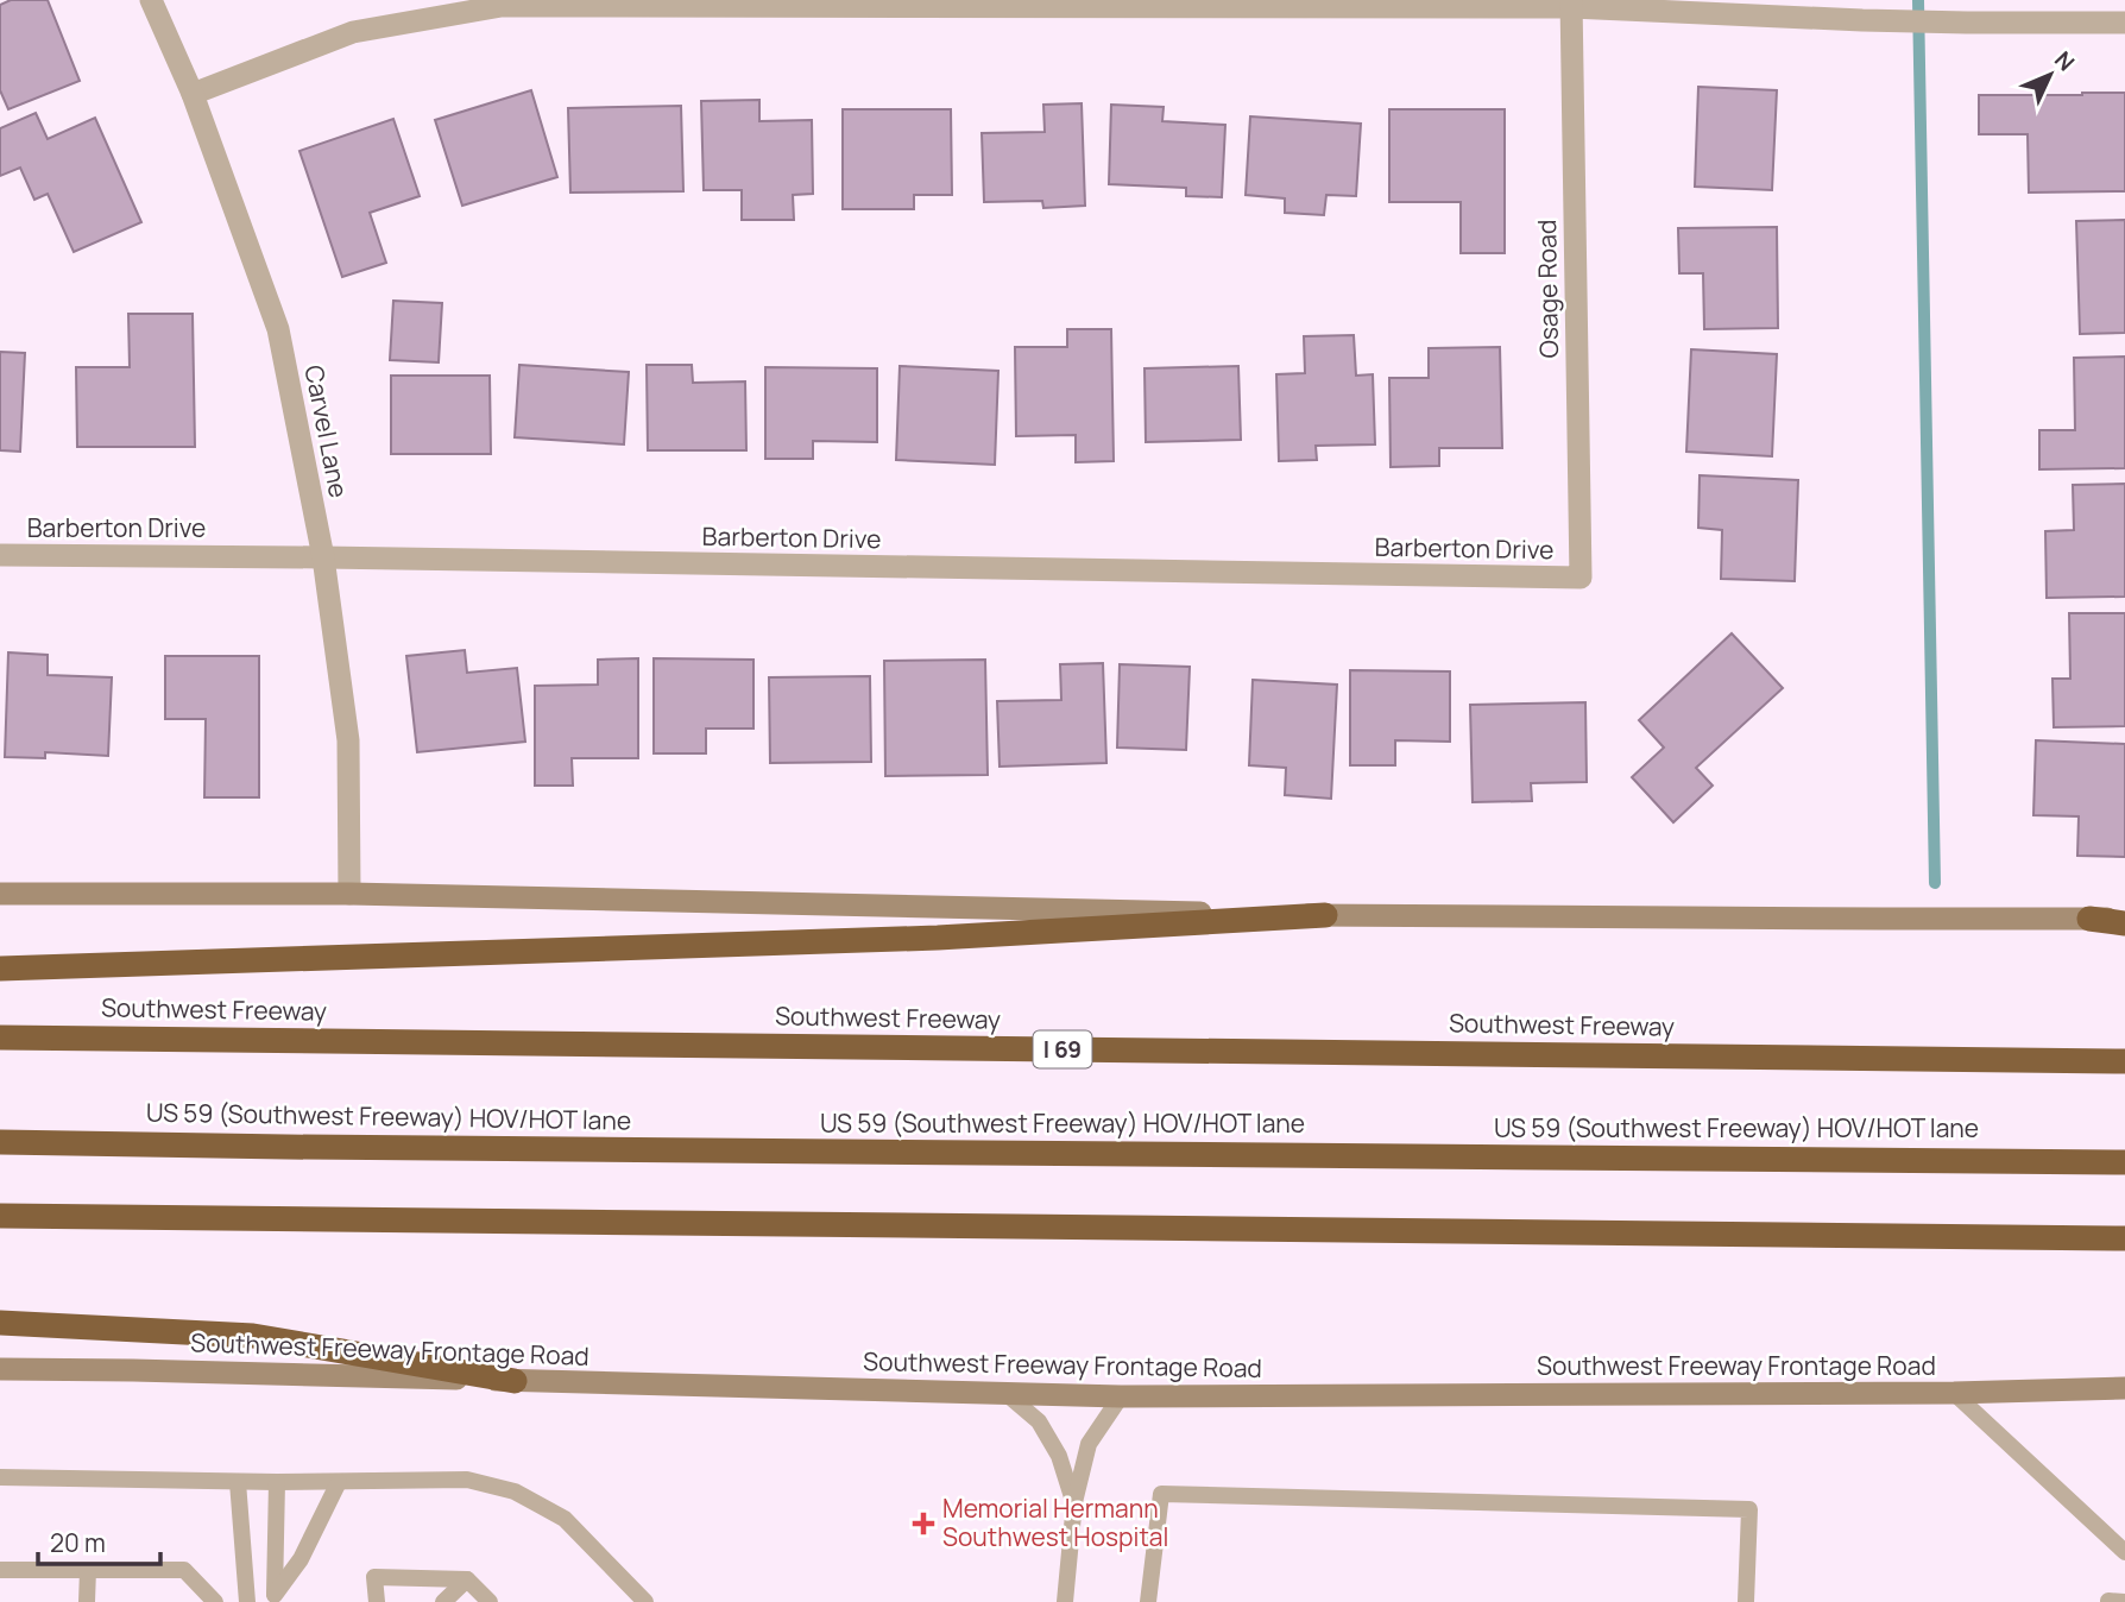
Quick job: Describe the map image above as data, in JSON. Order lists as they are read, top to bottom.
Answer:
{
  "streets": {
    "highway": ["Southwest Freeway", "I 69", "US 59 (Southwest Freeway) HOV/HOT lane"],
    "main road": ["Southwest Freeway Frontage Road"],
    "street": ["Osage Road", "Carvel Lane", "Barberton Drive"]
  },
  "crossings": [
    ["Osage Road", "Barberton Drive"],
    ["Carvel Lane", "Barberton Drive"]
  ],
  "places": {
    "health": ["Memorial Hermann Southwest Hospital"]
  },
  "scale_bar": "20 m",
  "north": "top right"
}
